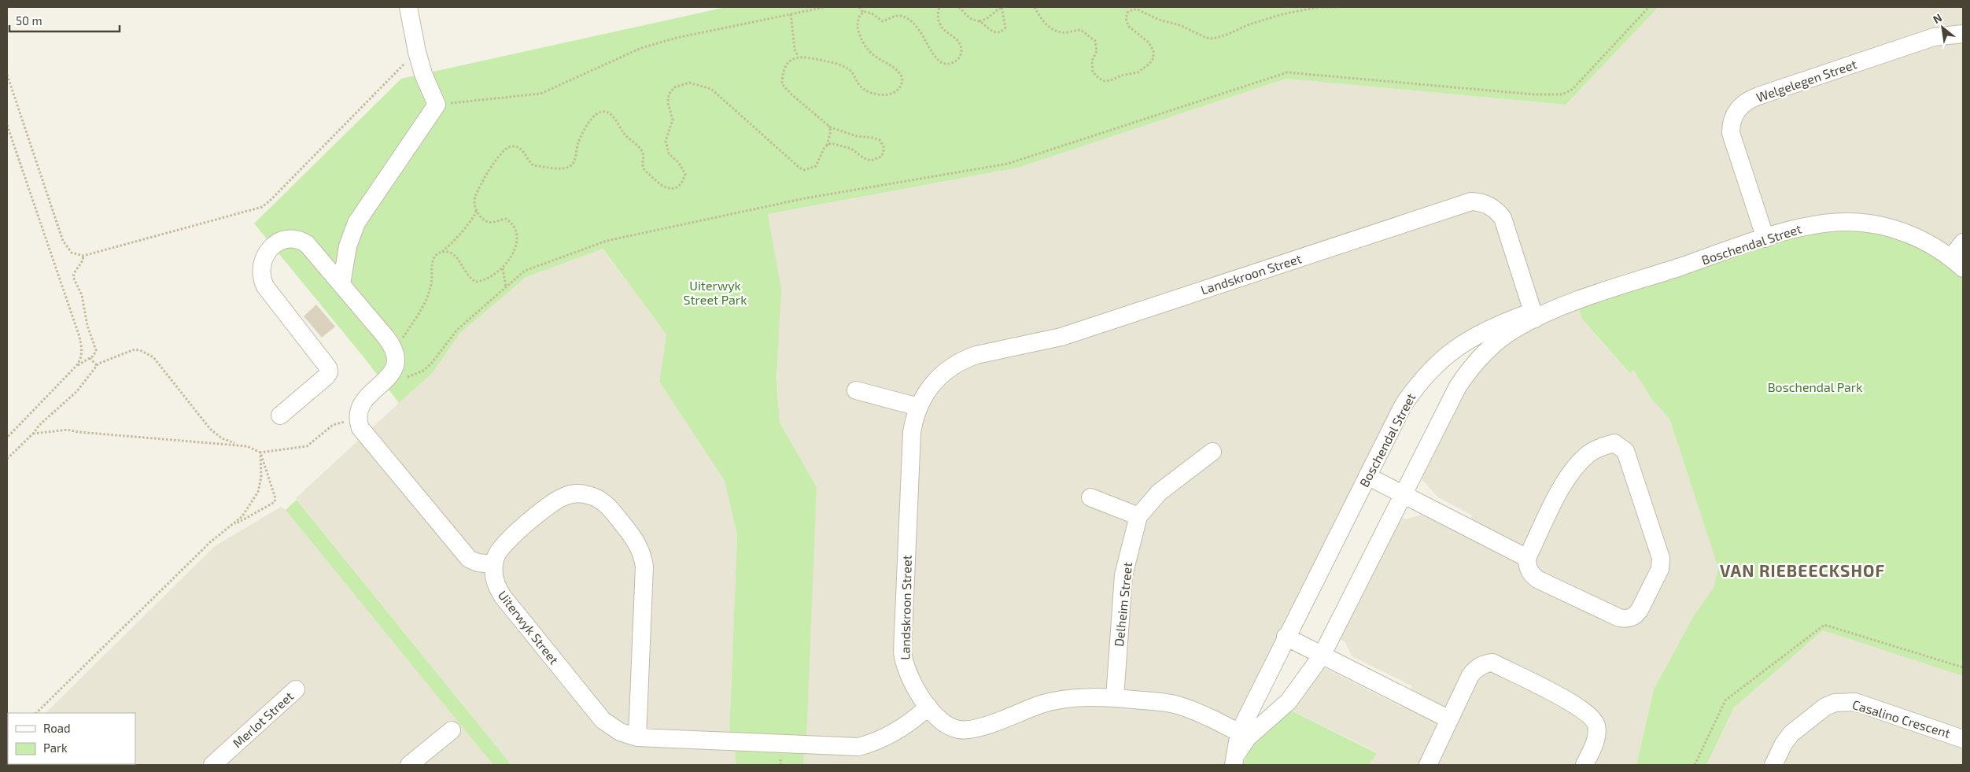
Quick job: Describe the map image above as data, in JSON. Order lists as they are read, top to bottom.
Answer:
{
  "streets": {
    "street": [
      "Welgelegen Street",
      "Boschendal Street",
      "Landskroon Street",
      "Delheim Street",
      "Uiterwyk Street",
      "Casalino Crescent",
      "Merlot Street"
    ]
  },
  "crossings": [
    ["Welgelegen Street", "Boschendal Street"],
    ["Boschendal Street", "Landskroon Street"],
    ["Landskroon Street", "Delheim Street"],
    ["Landskroon Street", "Uiterwyk Street"]
  ],
  "districts": ["VAN RIEBEECKSHOF"],
  "parks": ["Uiterwyk Street Park", "Boschendal Park"],
  "legend": ["Road", "Park"],
  "scale_bar": "50 m",
  "north": "top left"
}
